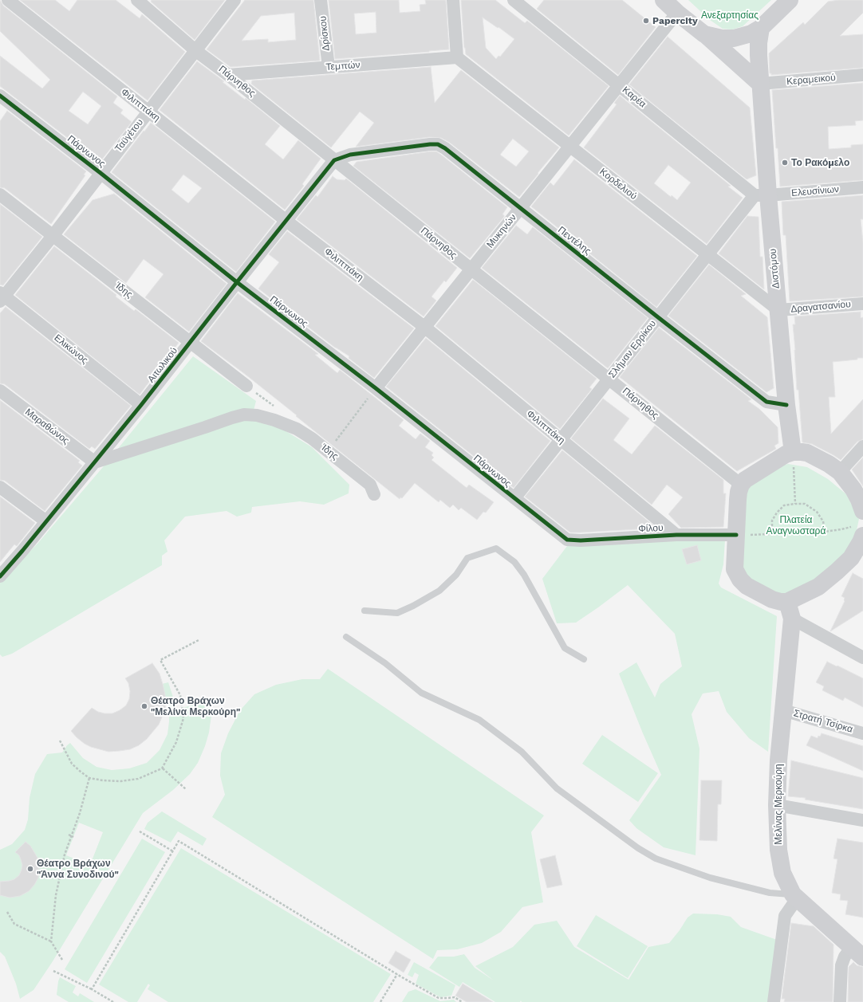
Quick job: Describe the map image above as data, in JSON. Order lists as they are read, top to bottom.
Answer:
{
  "streets": {
    "street": [
      "Δρίσκου",
      "Τεμπών",
      "Κεραµεικού",
      "Πάρνηθος",
      "Καρέα",
      "Φιλιππάκη",
      "Ταϋγέτου",
      "Πάρνωνος",
      "Κορδελιού",
      "Ελευσίνιων",
      "Μυκηνών",
      "Πεντέλης",
      "Διστόμου",
      "Ίδης",
      "Δραγατσανίου",
      "Ελικώνος",
      "Σλήμαν Ερρίκου",
      "Αιτωλικού",
      "Μαραθώνος",
      "Φίλου",
      "Στρατή Τσίρκα",
      "Μελίνας Μερκούρη"
    ]
  },
  "crossings": [
    ["Δρίσκου", "Τεμπών"],
    ["Τεμπών", "Πάρνηθος"],
    ["Τεμπών", "Κορδελιού"],
    ["Κεραµεικού", "Διστόμου"],
    ["Πάρνηθος", "Ταϋγέτου"],
    ["Πάρνηθος", "Μυκηνών"],
    ["Πάρνηθος", "Πεντέλης"],
    ["Πάρνηθος", "Σλήμαν Ερρίκου"],
    ["Πάρνηθος", "Αιτωλικού"],
    ["Καρέα", "Ελευσίνιων"],
    ["Καρέα", "Μυκηνών"],
    ["Καρέα", "Διστόμου"],
    ["Καρέα", "Σλήμαν Ερρίκου"],
    ["Φιλιππάκη", "Ταϋγέτου"],
    ["Φιλιππάκη", "Μυκηνών"],
    ["Φιλιππάκη", "Σλήμαν Ερρίκου"],
    ["Φιλιππάκη", "Αιτωλικού"],
    ["Φιλιππάκη", "Φίλου"],
    ["Ταϋγέτου", "Πάρνωνος"],
    ["Ταϋγέτου", "Ίδης"],
    ["Ταϋγέτου", "Ελικώνος"],
    ["Πάρνωνος", "Μυκηνών"],
    ["Πάρνωνος", "Σλήμαν Ερρίκου"],
    ["Πάρνωνος", "Αιτωλικού"],
    ["Πάρνωνος", "Φίλου"],
    ["Κορδελιού", "Μυκηνών"],
    ["Κορδελιού", "Διστόμου"],
    ["Κορδελιού", "Δραγατσανίου"],
    ["Κορδελιού", "Σλήμαν Ερρίκου"],
    ["Ελευσίνιων", "Διστόμου"],
    ["Ελευσίνιων", "Σλήμαν Ερρίκου"],
    ["Μυκηνών", "Πεντέλης"],
    ["Πεντέλης", "Διστόμου"],
    ["Πεντέλης", "Σλήμαν Ερρίκου"],
    ["Πεντέλης", "Αιτωλικού"],
    ["Διστόμου", "Δραγατσανίου"],
    ["Διστόμου", "Σλήμαν Ερρίκου"],
    ["Ίδης", "Αιτωλικού"],
    ["Ίδης", "Μαραθώνος"],
    ["Ελικώνος", "Αιτωλικού"],
    ["Αιτωλικού", "Μαραθώνος"],
    ["Στρατή Τσίρκα", "Μελίνας Μερκούρη"]
  ],
  "parks": ["Ανεξαρτησίας", "Πλατεία Αναγνωσταρά"],
  "places": [
    "Papercity",
    "Το Ρακόμελο",
    "Θέατρο Βράχων \"Μελίνα Μερκούρη\"",
    "Θέατρο Βράχων \"Άννα Συνοδινού\""
  ]
}
